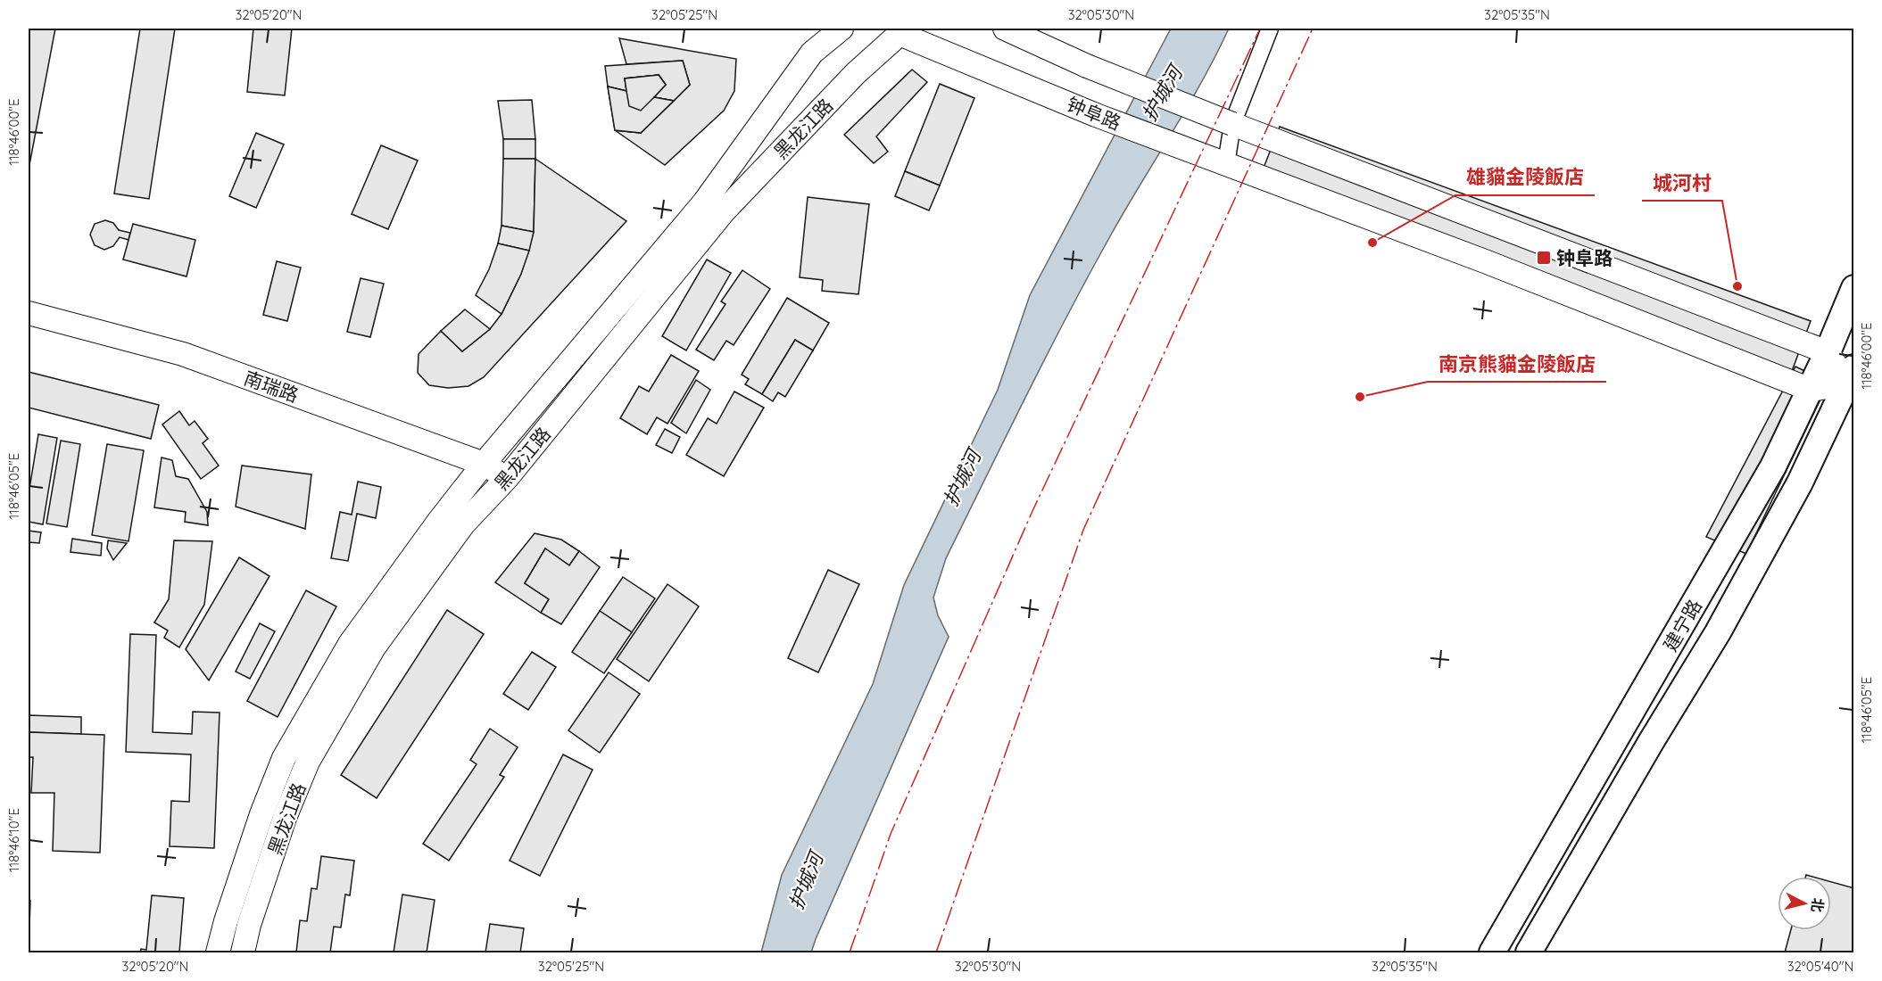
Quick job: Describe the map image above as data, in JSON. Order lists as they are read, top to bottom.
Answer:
{
  "streets": {
    "main road": ["建宁路"],
    "street": ["钟阜路", "黑龙江路", "南瑞路"]
  },
  "crossings": [
    ["钟阜路", "黑龙江路"],
    ["钟阜路", "建宁路"],
    ["黑龙江路", "南瑞路"]
  ],
  "water": ["护城河"],
  "places": {
    "other": ["雄貓金陵飯店", "城河村", "南京熊貓金陵飯店"],
    "transit": ["钟阜路"]
  },
  "north": "right",
  "coordinates": [
    "32°05'20\"N",
    "32°05'25\"N",
    "32°05'30\"N",
    "32°05'35\"N",
    "118°46'00\"E",
    "118°46'05\"E",
    "118°46'10\"E",
    "32°05'40\"N"
  ]
}
